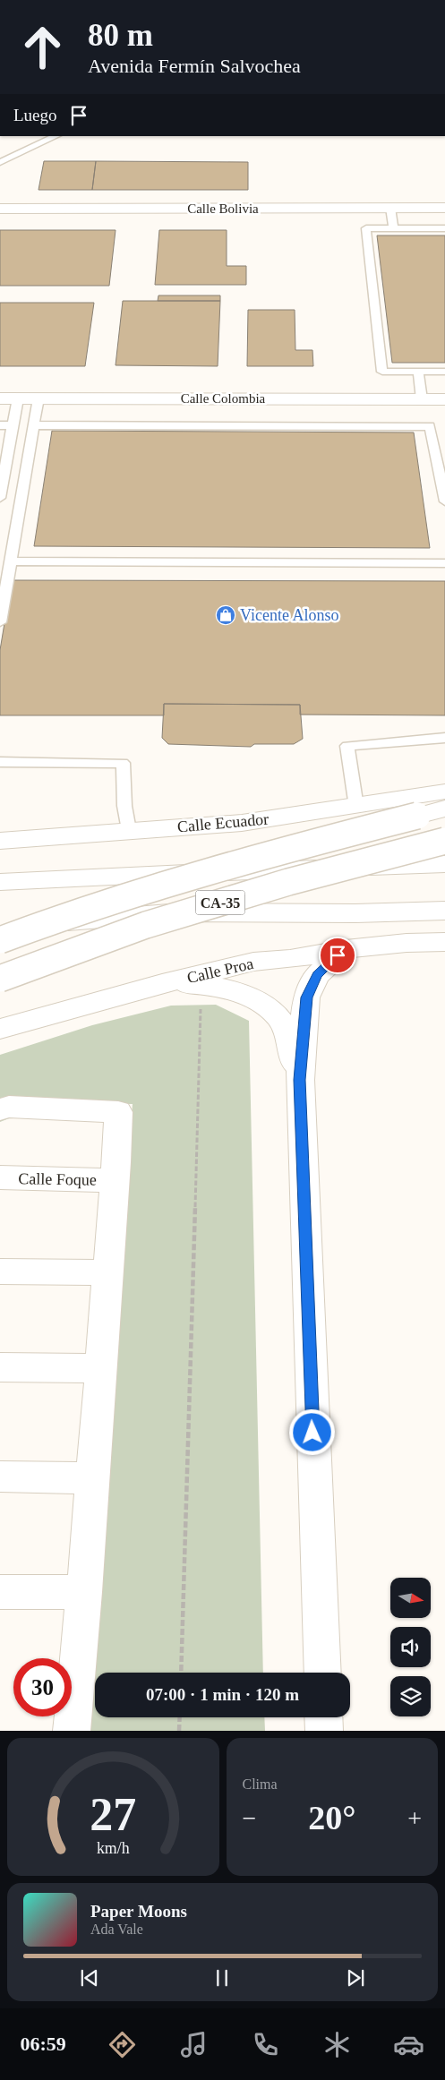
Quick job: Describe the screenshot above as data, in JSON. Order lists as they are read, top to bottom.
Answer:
{
  "streets": {
    "main road": [
      "Calle Bolivia",
      "Calle Colombia",
      "Calle Ecuador",
      "CA-35",
      "Calle Proa",
      "Calle Foque"
    ]
  },
  "places": {
    "shop": ["Vicente Alonso"]
  },
  "north": "right",
  "page": {
    "turn": ["80 m", "Avenida Fermín Salvochea"],
    "then": "Luego",
    "limit": "30",
    "trip": "07:00 · 1 min · 120 m",
    "tile": "Clima",
    "heat": ["−", "20°", "+"],
    "song": ["Paper Moons", "Ada Vale"],
    "tabs": "06:59",
    "gauge": ["27", "km/h"]
  }
}
